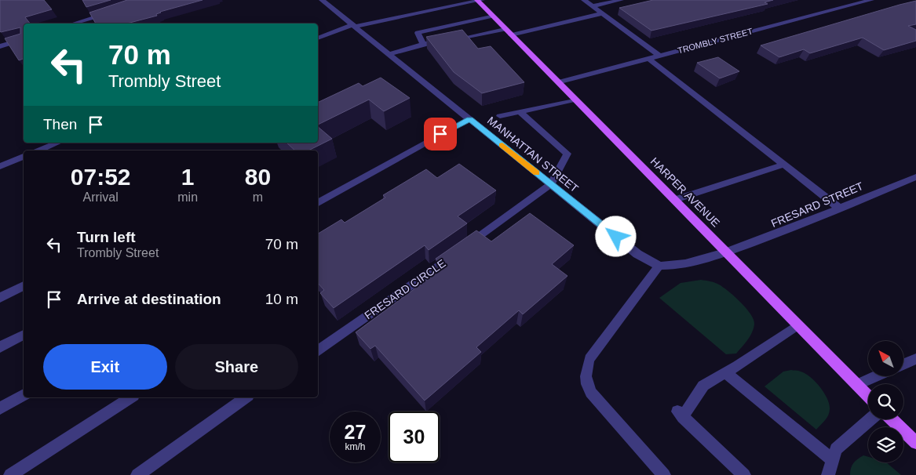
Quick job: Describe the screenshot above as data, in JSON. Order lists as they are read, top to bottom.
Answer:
{
  "streets": {
    "main road": ["HARPER AVENUE"],
    "street": [
      "TROMBLY STREET",
      "MANHATTAN STREET",
      "FRESARD STREET",
      "FRESARD CIRCLE"
    ]
  },
  "crossings": [
    ["TROMBLY STREET", "HARPER AVENUE"],
    ["MANHATTAN STREET", "FRESARD CIRCLE"],
    ["HARPER AVENUE", "FRESARD STREET"]
  ],
  "north": "top left",
  "page": {
    "turn": ["70 m", "Trombly Street"],
    "then": "Then",
    "eta": [
      "07:52",
      "Arrival",
      "1",
      "min",
      "80",
      "m"
    ],
    "list": [
      {
        "name": "Turn left",
        "note": "Trombly Street",
        "value": "70 m"
      },
      {
        "name": "Arrive at destination",
        "value": "10 m"
      }
    ],
    "buttons": ["Exit", "Share"],
    "speed": "27 km/h",
    "limit": "30"
  }
}
